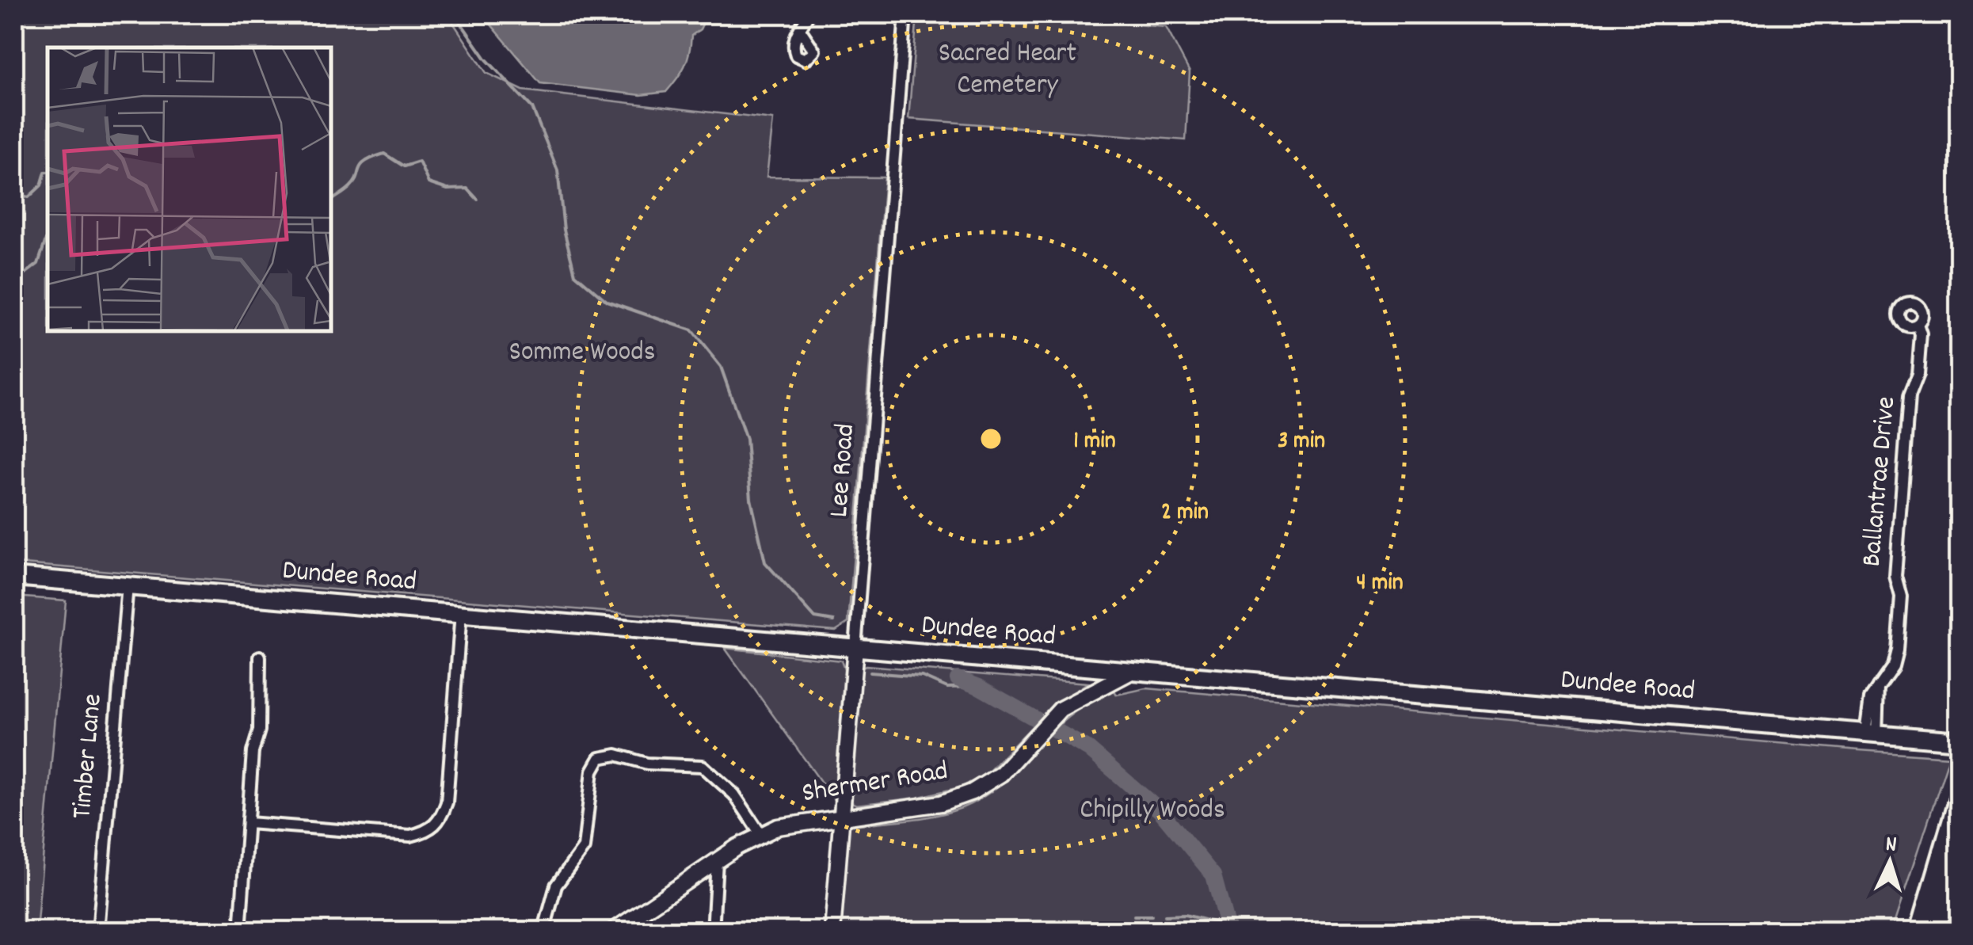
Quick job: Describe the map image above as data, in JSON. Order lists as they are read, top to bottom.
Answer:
{
  "streets": {
    "main road": ["Lee Road", "Dundee Road", "Shermer Road"],
    "street": ["Ballantrae Drive", "Timber Lane"]
  },
  "crossings": [
    ["Lee Road", "Dundee Road"],
    ["Lee Road", "Shermer Road"],
    ["Ballantrae Drive", "Dundee Road"],
    ["Dundee Road", "Timber Lane"],
    ["Dundee Road", "Shermer Road"]
  ],
  "parks": ["Sacred Heart Cemetery", "Somme Woods", "Chipilly Woods"],
  "north": "top",
  "rings": [
    "1 min",
    "3 min",
    "2 min",
    "4 min"
  ]
}
